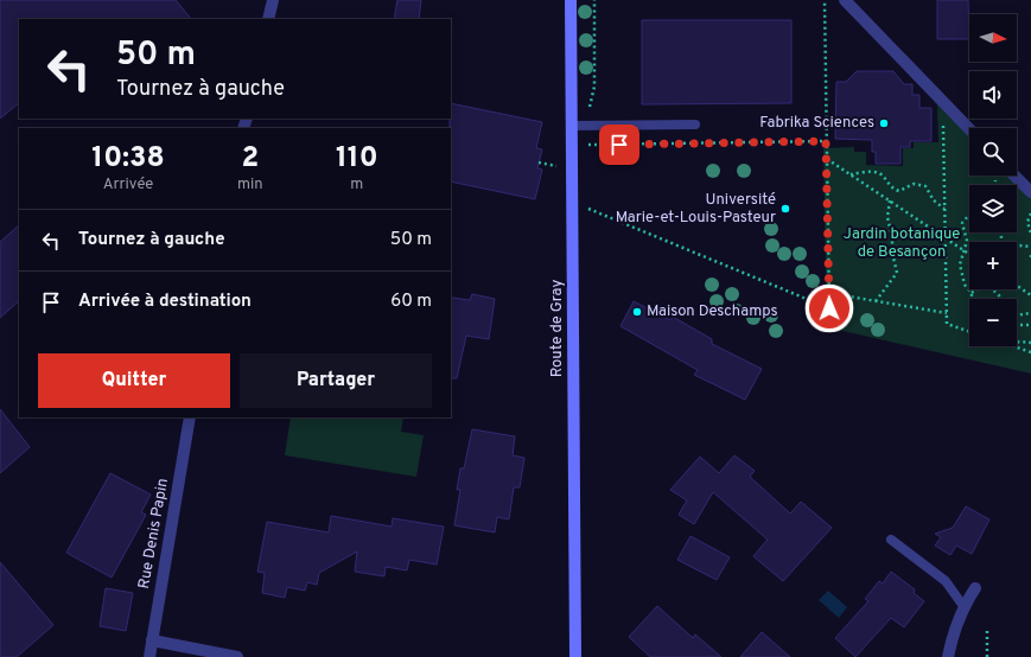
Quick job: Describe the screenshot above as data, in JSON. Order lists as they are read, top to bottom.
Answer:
{
  "streets": {
    "main road": ["Route de Gray"],
    "street": ["Rue Denis Papin"]
  },
  "parks": ["Jardin botanique de Besançon"],
  "places": ["Fabrika Sciences", "Université Marie-et-Louis-Pasteur", "Maison Deschamps"],
  "north": "right",
  "page": {
    "map_buttons": ["+", "−"],
    "turn": ["50 m", "Tournez à gauche"],
    "eta": [
      "10:38",
      "Arrivée",
      "2",
      "min",
      "110",
      "m"
    ],
    "list": [
      {
        "name": "Tournez à gauche",
        "value": "50 m"
      },
      {
        "name": "Arrivée à destination",
        "value": "60 m"
      }
    ],
    "buttons": ["Quitter", "Partager"]
  }
}
